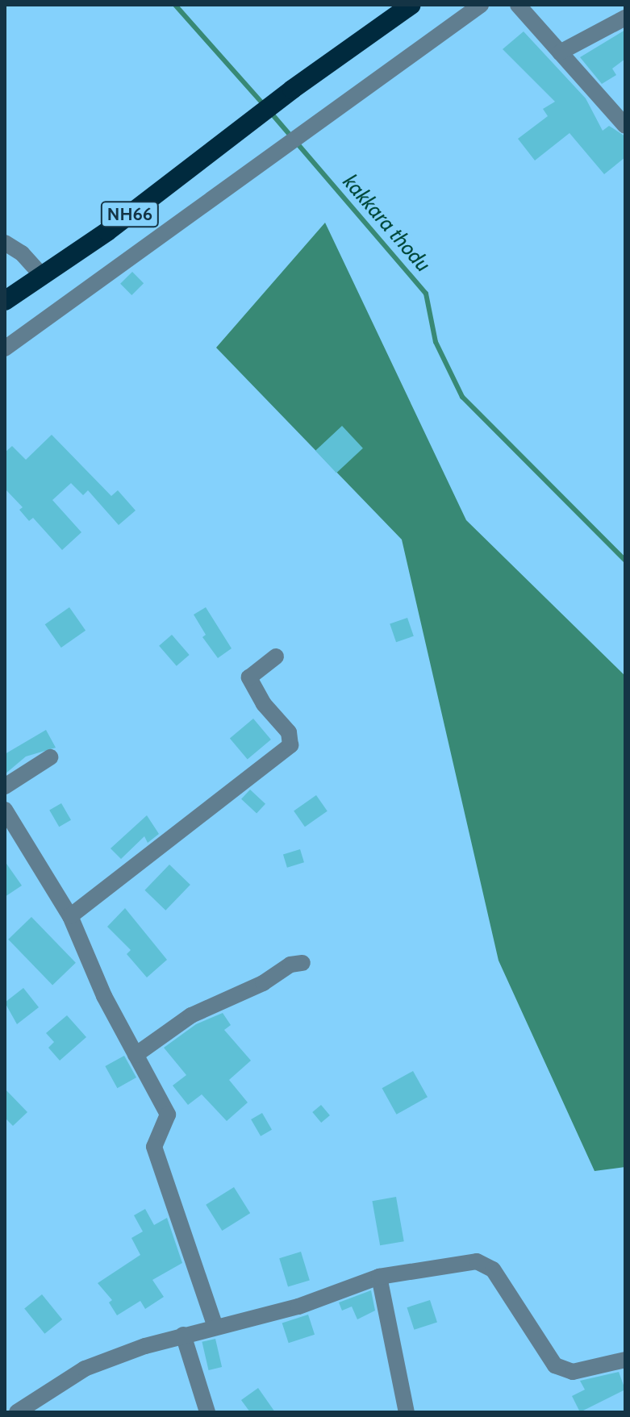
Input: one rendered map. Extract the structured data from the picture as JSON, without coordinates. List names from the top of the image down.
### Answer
{
  "streets": {
    "highway": ["NH66"]
  },
  "water": ["kakkara thodu"]
}
